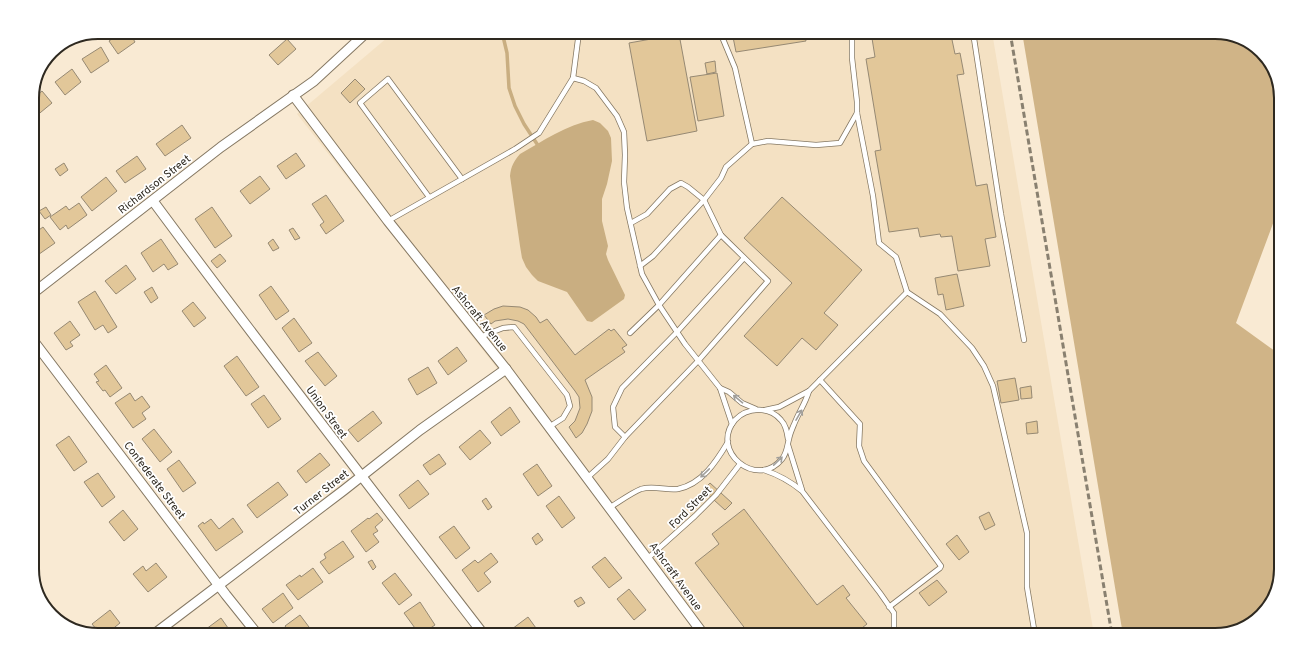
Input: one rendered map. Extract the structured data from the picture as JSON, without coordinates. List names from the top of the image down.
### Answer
{
  "streets": {
    "street": [
      "Richardson Street",
      "Ashcraft Avenue",
      "Union Street",
      "Confederate Street",
      "Turner Street"
    ],
    "lane": ["Ford Street"]
  },
  "crossings": [
    ["Richardson Street", "Ashcraft Avenue"],
    ["Richardson Street", "Union Street"],
    ["Ashcraft Avenue", "Turner Street"],
    ["Ashcraft Avenue", "Ford Street"],
    ["Union Street", "Turner Street"],
    ["Confederate Street", "Turner Street"]
  ]
}
